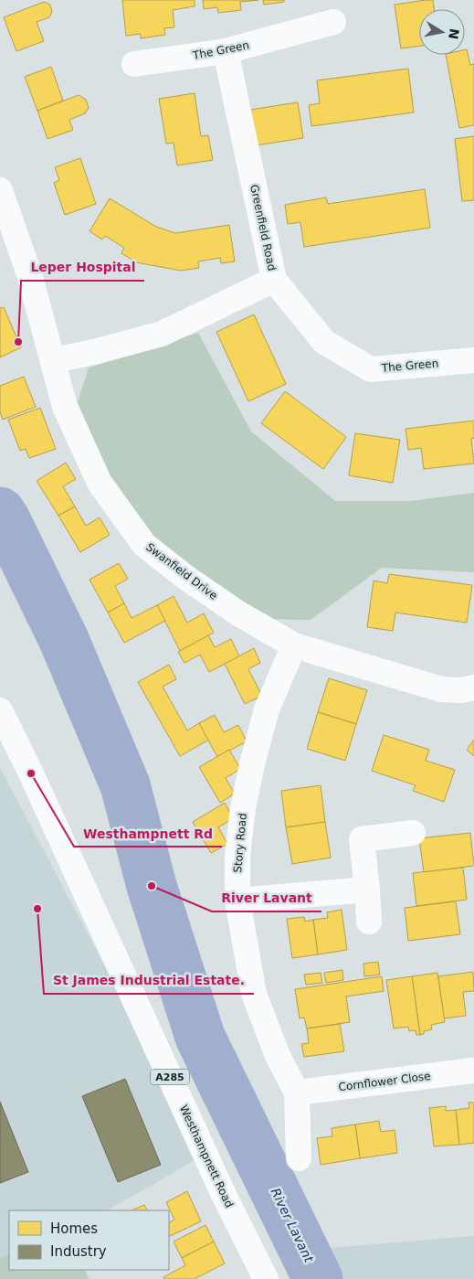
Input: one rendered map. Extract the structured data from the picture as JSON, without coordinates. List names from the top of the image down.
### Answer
{
  "streets": {
    "street": [
      "The Green",
      "Greenfield Road",
      "Swanfield Drive",
      "Story Road",
      "A285",
      "Cornflower Close",
      "Westhampnett Road"
    ]
  },
  "crossings": [
    ["The Green", "Greenfield Road"],
    ["Greenfield Road", "Swanfield Drive"],
    ["Swanfield Drive", "Story Road"],
    ["Story Road", "Cornflower Close"]
  ],
  "water": ["River Lavant"],
  "places": [
    "Leper Hospital",
    "Westhampnett Rd",
    "River Lavant",
    "St James Industrial Estate."
  ],
  "legend": ["Homes", "Industry"],
  "north": "right"
}
